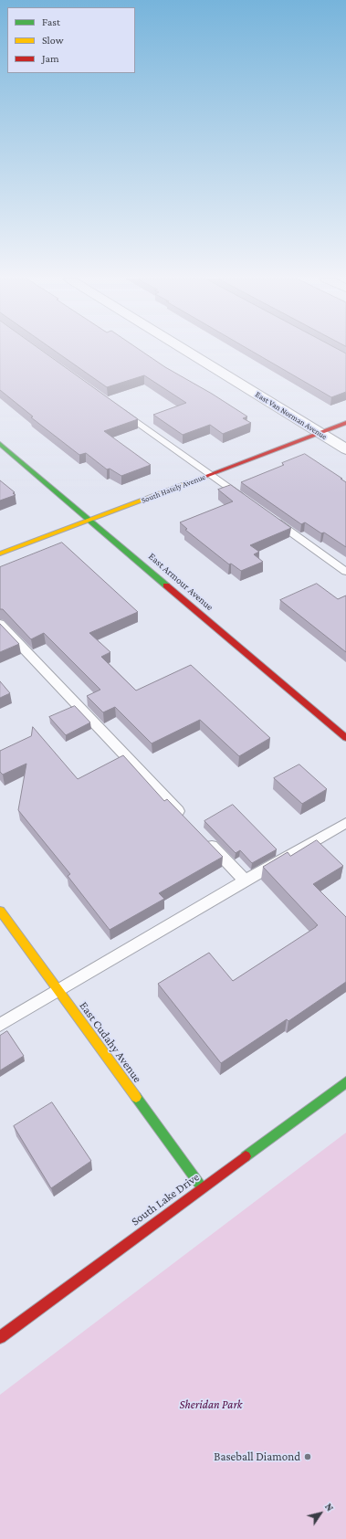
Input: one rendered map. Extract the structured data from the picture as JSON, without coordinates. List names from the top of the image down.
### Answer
{
  "streets": {
    "street": [
      "East Van Norman Avenue",
      "South Hately Avenue",
      "East Armour Avenue",
      "East Cudahy Avenue",
      "South Lake Drive"
    ]
  },
  "crossings": [
    ["East Van Norman Avenue", "South Hately Avenue"],
    ["South Hately Avenue", "East Armour Avenue"],
    ["East Cudahy Avenue", "South Lake Drive"]
  ],
  "parks": ["Sheridan Park"],
  "places": ["Baseball Diamond"],
  "legend": ["Fast", "Slow", "Jam"],
  "north": "top right"
}
